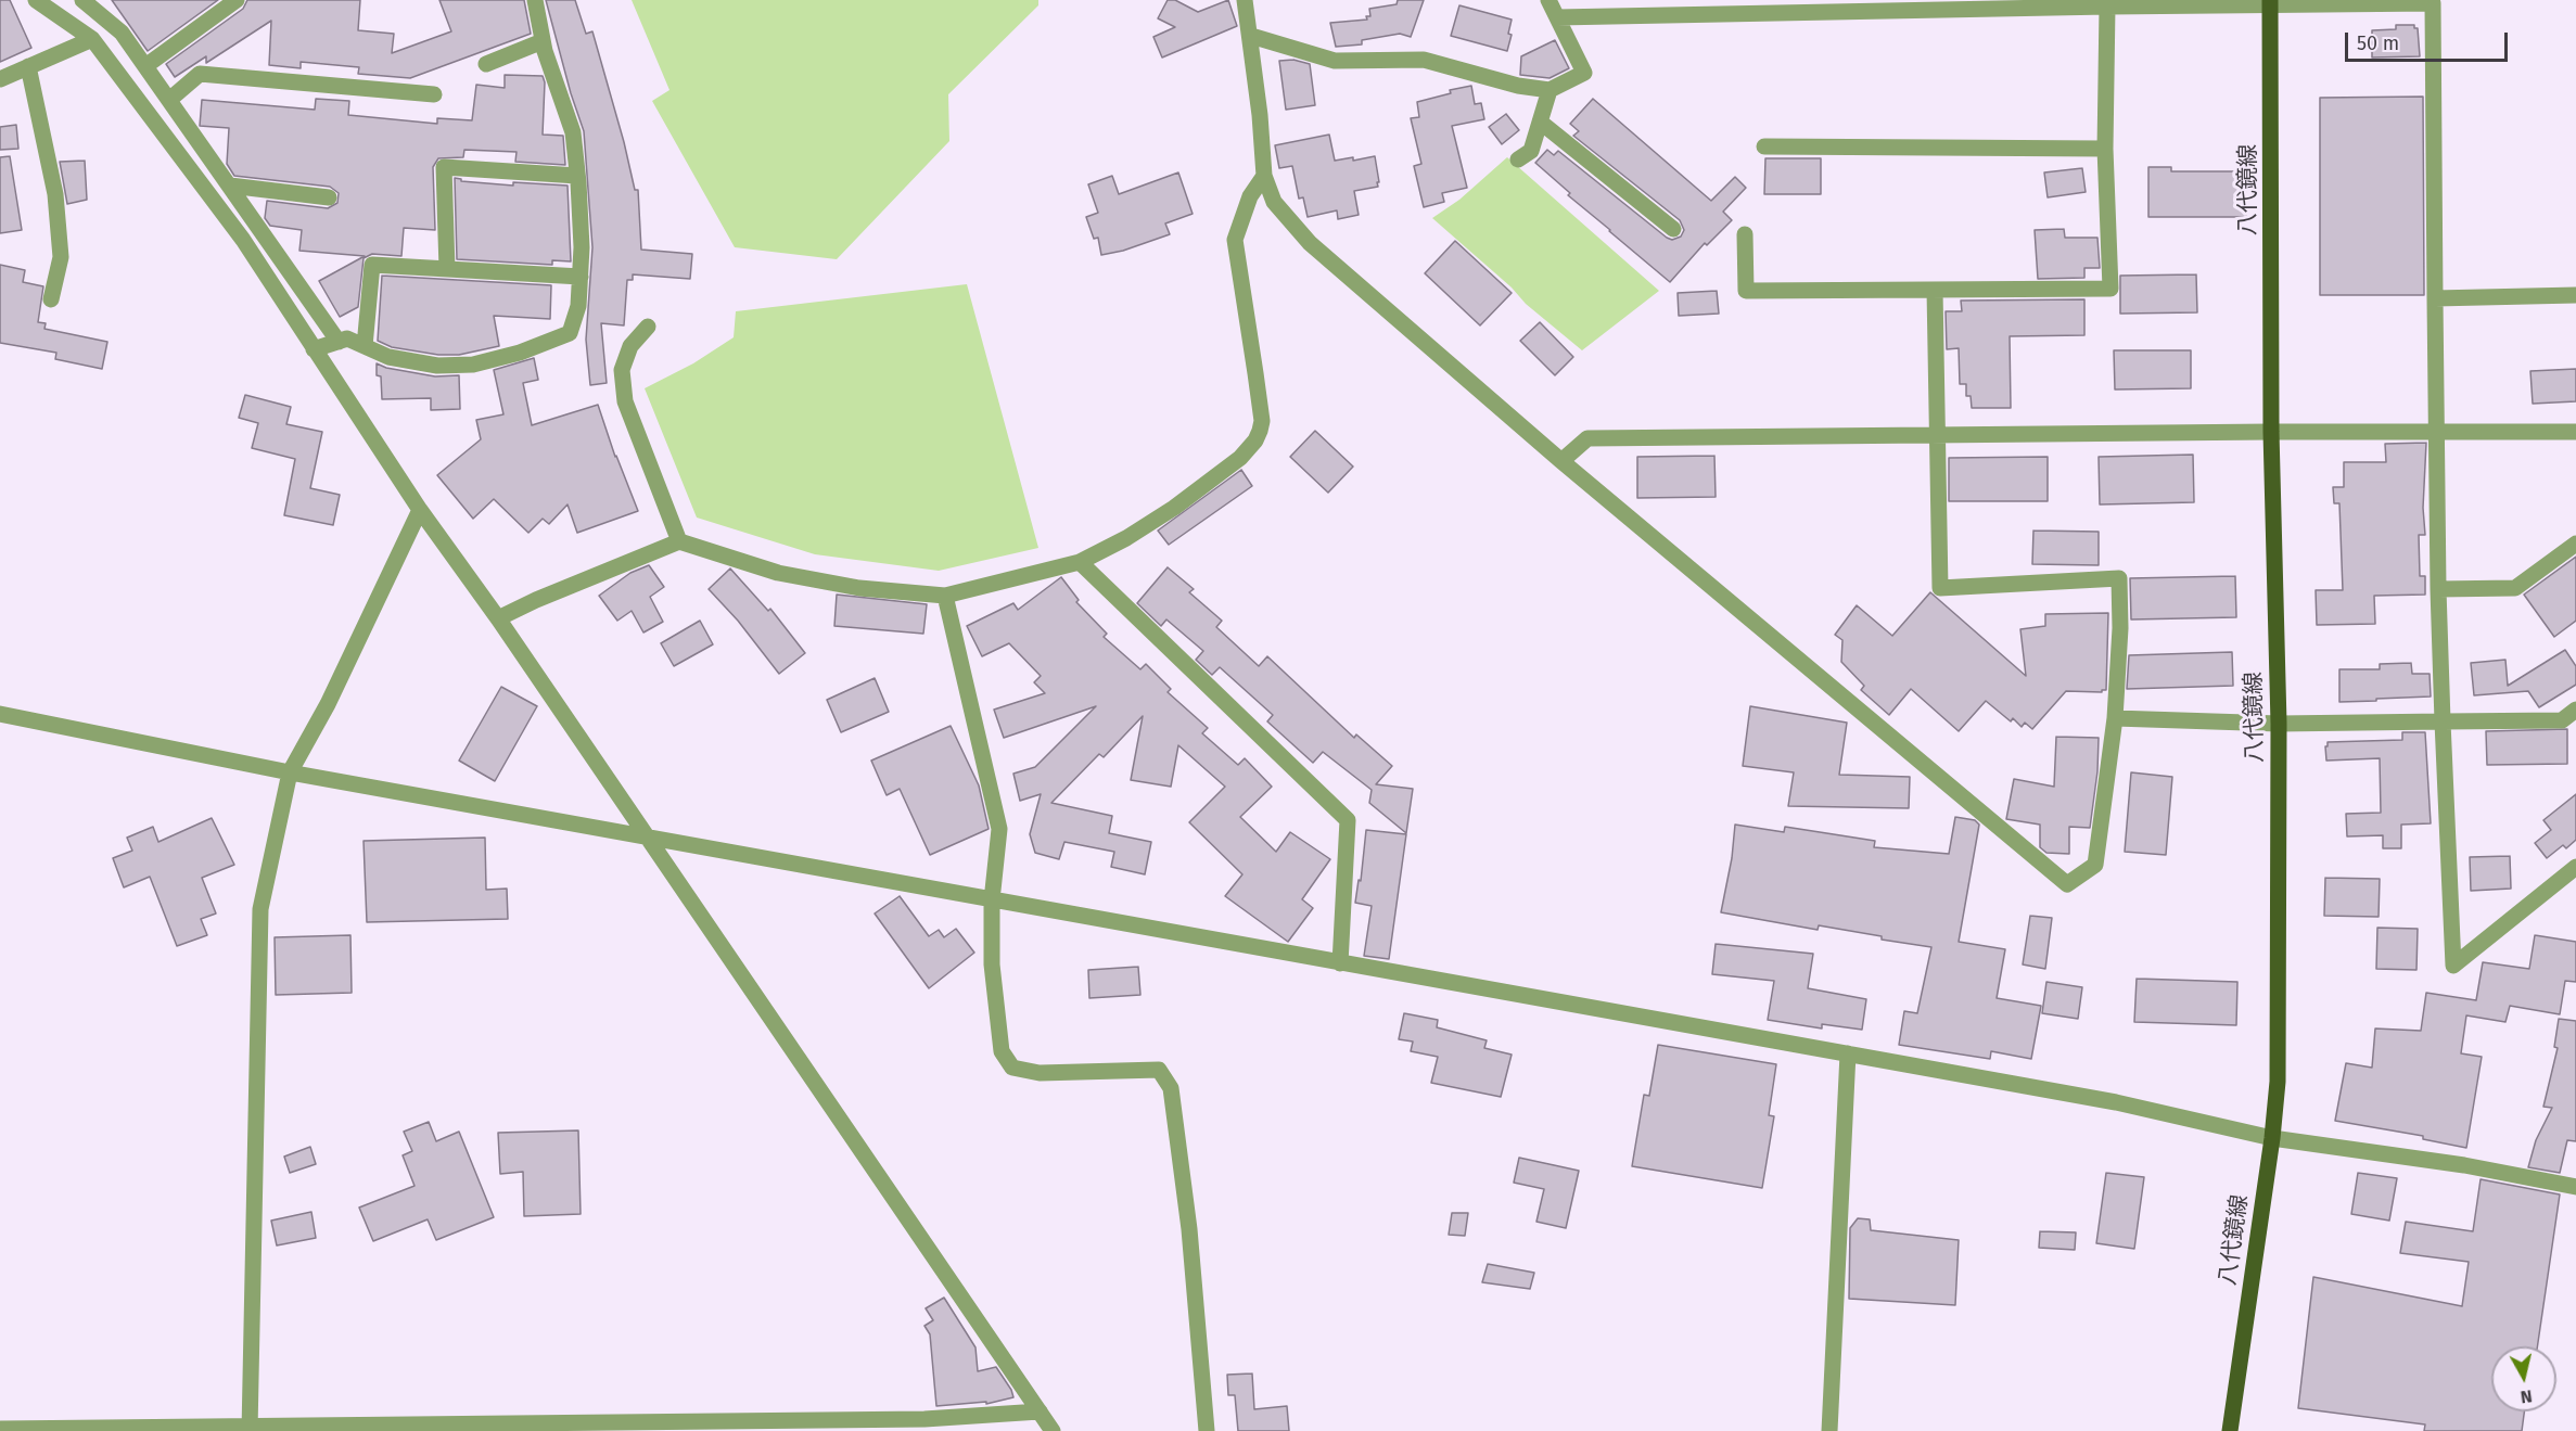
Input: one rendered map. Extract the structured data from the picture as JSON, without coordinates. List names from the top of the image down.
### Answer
{
  "streets": {
    "main road": ["八代鏡線"]
  },
  "scale_bar": "50 m",
  "north": "bottom"
}
